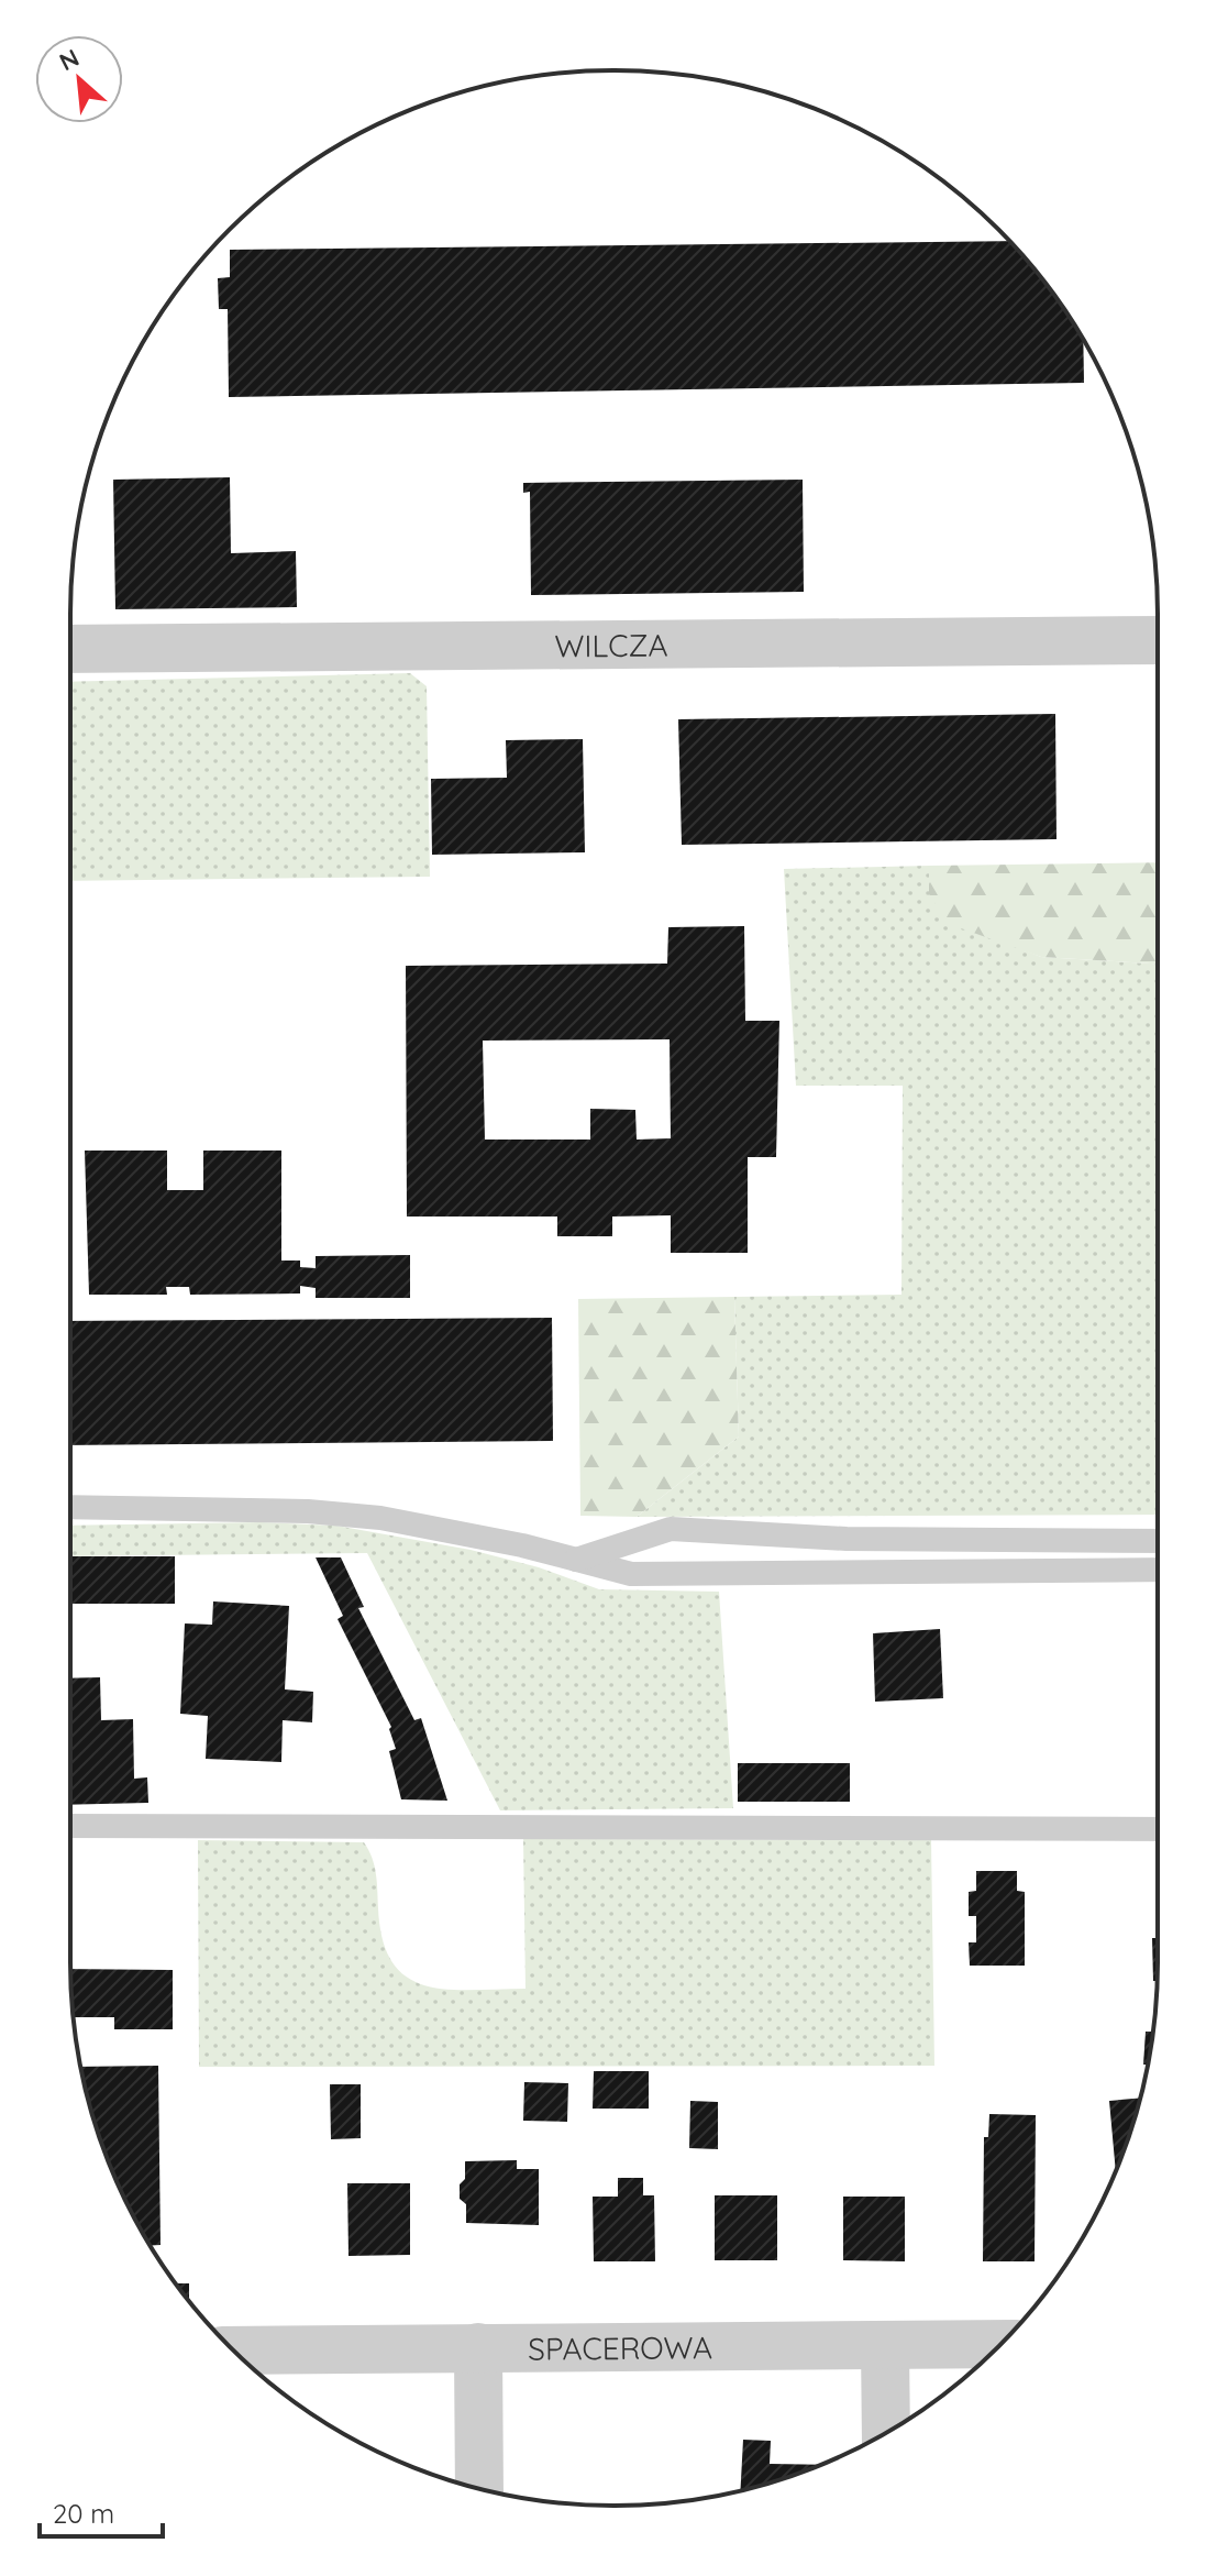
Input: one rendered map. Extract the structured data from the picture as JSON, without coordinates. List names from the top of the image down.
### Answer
{
  "streets": {
    "street": ["WILCZA", "SPACEROWA"]
  },
  "scale_bar": "20 m",
  "north": "top left"
}
